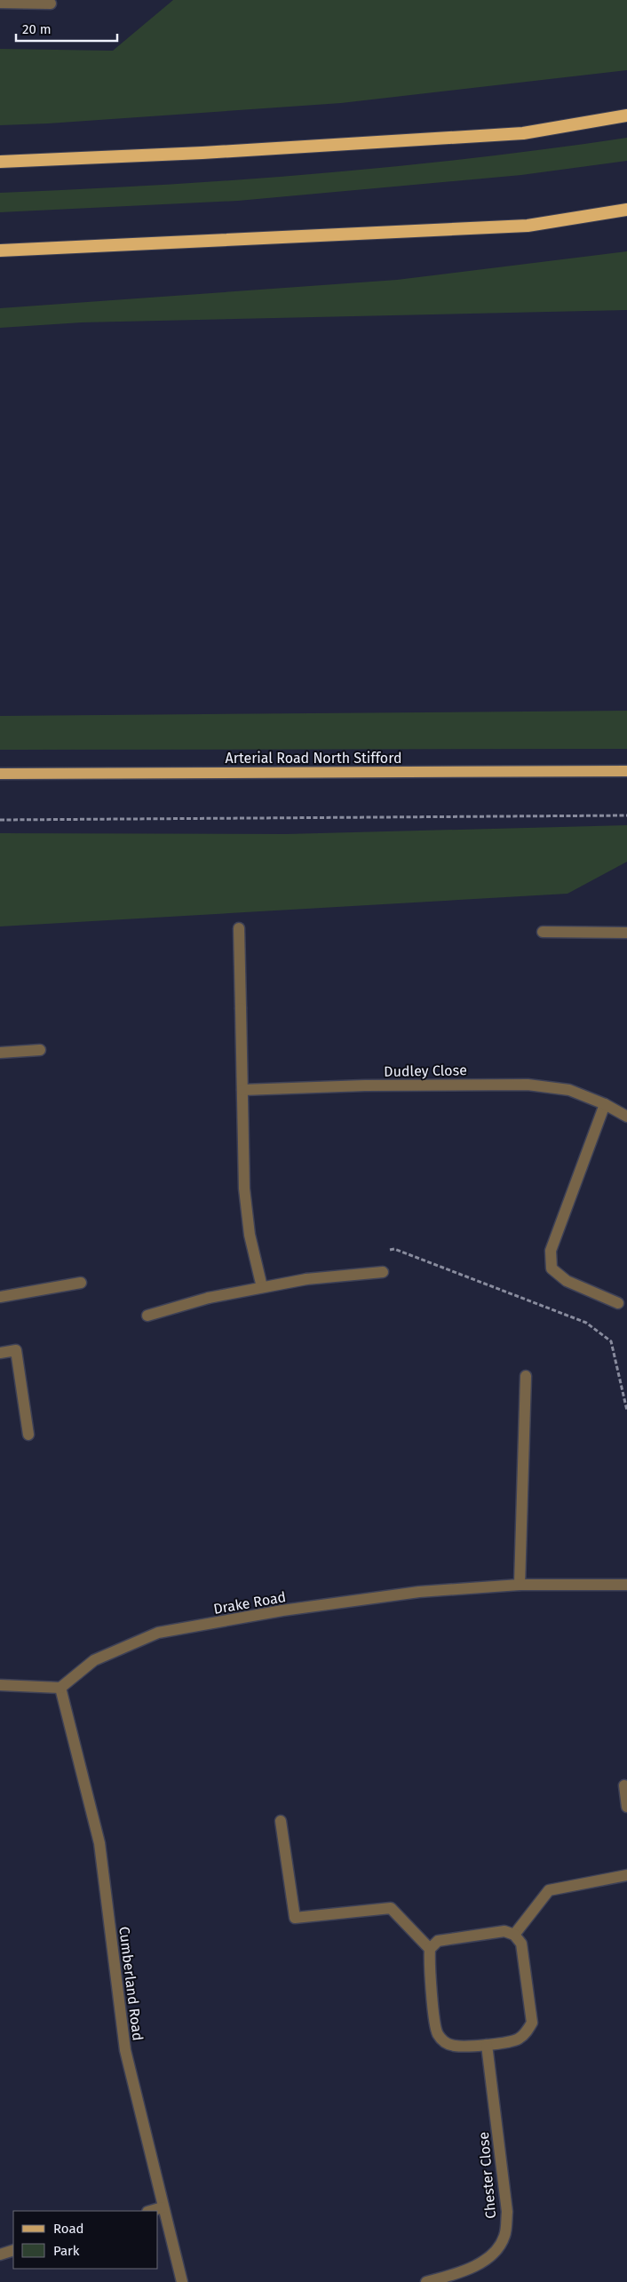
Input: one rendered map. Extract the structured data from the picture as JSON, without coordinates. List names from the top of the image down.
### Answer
{
  "streets": {
    "main road": ["Arterial Road North Stifford"],
    "street": [
      "Dudley Close",
      "Drake Road",
      "Cumberland Road",
      "Chester Close"
    ]
  },
  "crossings": [
    ["Drake Road", "Cumberland Road"]
  ],
  "legend": ["Road", "Park"],
  "scale_bar": "20 m"
}
